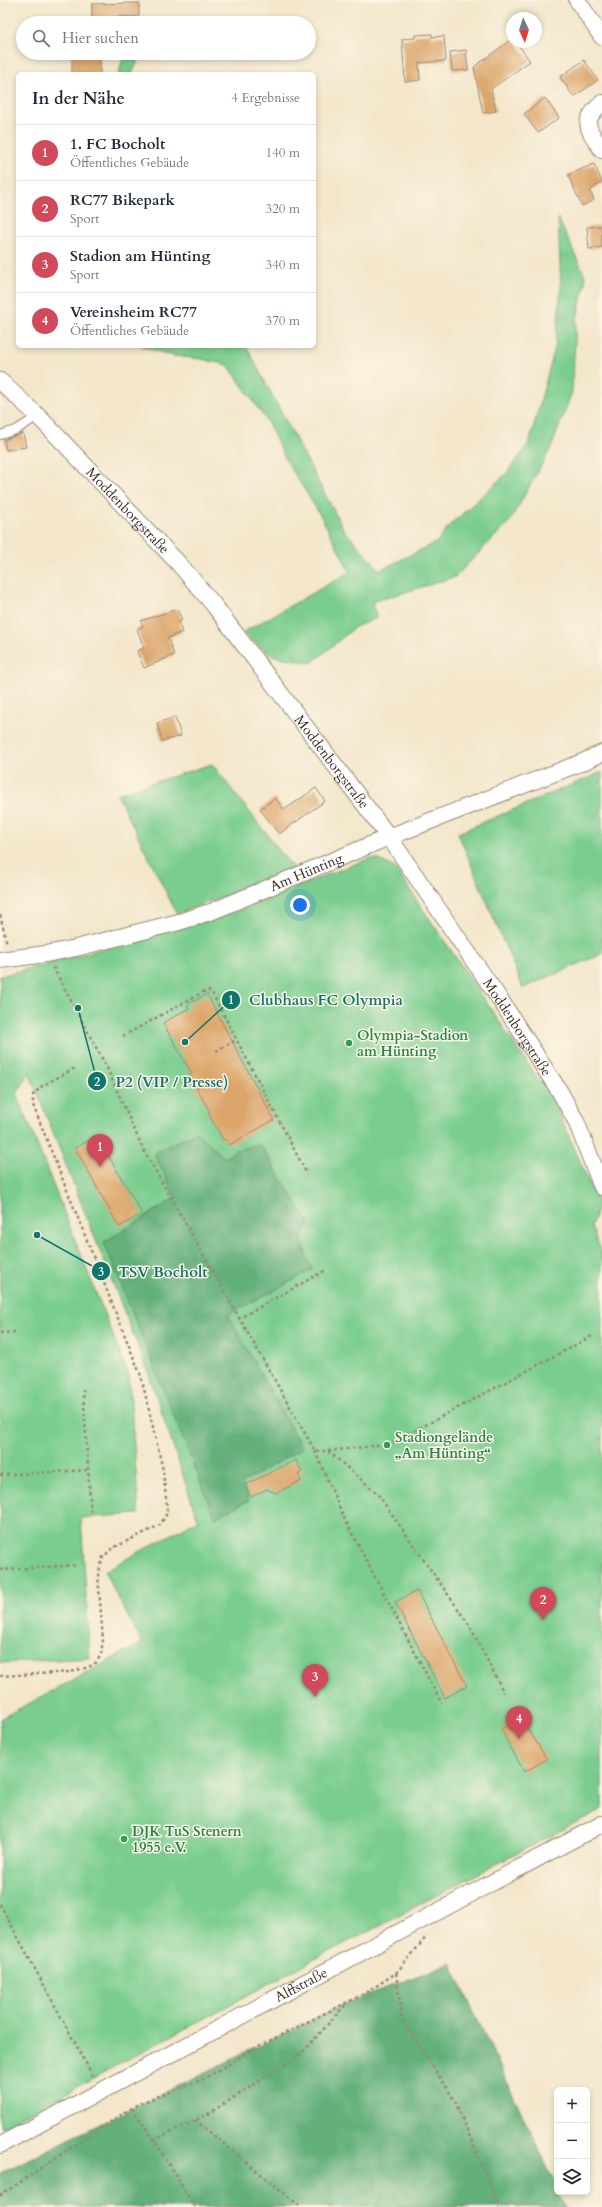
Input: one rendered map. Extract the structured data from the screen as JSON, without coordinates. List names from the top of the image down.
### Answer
{
  "streets": {
    "street": ["Moddenborgstraße", "Am Hünting", "Alffstraße"]
  },
  "crossings": [
    ["Moddenborgstraße", "Am Hünting"]
  ],
  "places": [
    "P2 (VIP / Presse)",
    "Clubhaus FC Olympia",
    "Olympia-Stadion am Hünting",
    "TSV Bocholt",
    "Stadiongelände „Am Hünting“",
    "DJK TuS Stenern 1955 e.V."
  ],
  "north": "bottom",
  "page": {
    "search": "Hier suchen",
    "heading": ["In der Nähe", "4 Ergebnisse"],
    "list": [
      {
        "mark": "1",
        "name": "1. FC Bocholt",
        "note": "Öffentliches Gebäude",
        "value": "140 m"
      },
      {
        "mark": "2",
        "name": "RC77 Bikepark",
        "note": "Sport",
        "value": "320 m"
      },
      {
        "mark": "3",
        "name": "Stadion am Hünting",
        "note": "Sport",
        "value": "340 m"
      },
      {
        "mark": "4",
        "name": "Vereinsheim RC77",
        "note": "Öffentliches Gebäude",
        "value": "370 m"
      }
    ],
    "pins": [
      "1",
      "2",
      "3",
      "4"
    ],
    "map_buttons": ["+", "−"]
  }
}
